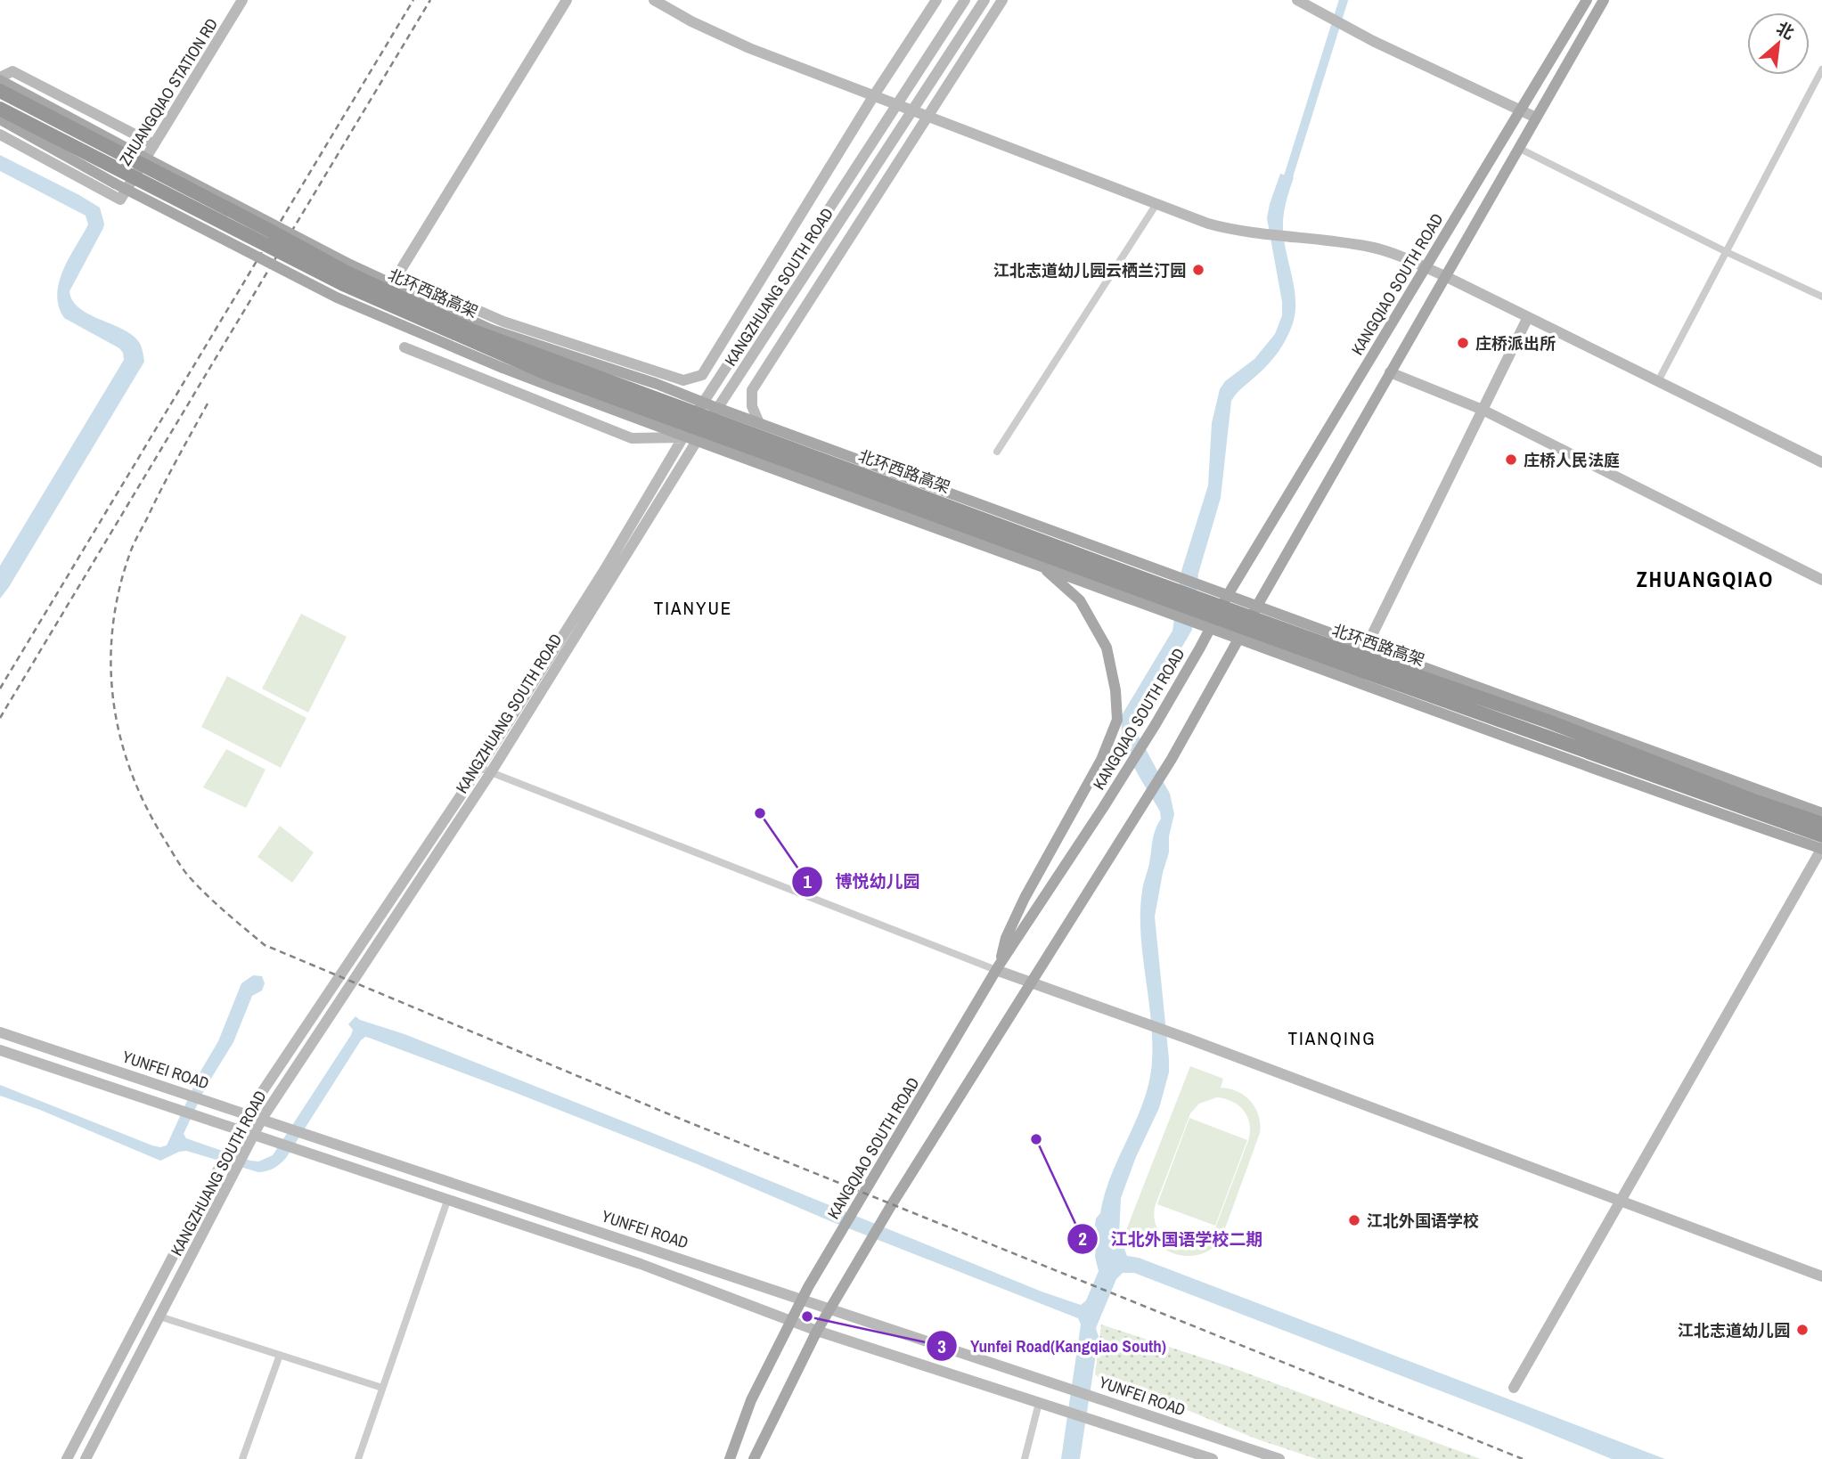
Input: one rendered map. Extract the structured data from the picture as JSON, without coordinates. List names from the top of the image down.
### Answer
{
  "streets": {
    "highway": ["北环西路高架"],
    "main road": ["KANGQIAO SOUTH ROAD"],
    "street": ["ZHUANGQIAO STATION RD", "KANGZHUANG SOUTH ROAD", "YUNFEI ROAD"]
  },
  "crossings": [
    ["KANGQIAO SOUTH ROAD", "YUNFEI ROAD"],
    ["KANGZHUANG SOUTH ROAD", "YUNFEI ROAD"]
  ],
  "districts": ["ZHUANGQIAO", "TIANYUE", "TIANQING"],
  "places": [
    "江北志道幼儿园云栖兰汀园",
    "庄桥派出所",
    "庄桥人民法庭",
    "博悦幼儿园",
    "江北外国语学校二期",
    "江北外国语学校",
    "Yunfei Road(Kangqiao South)",
    "江北志道幼儿园"
  ],
  "north": "top right"
}
